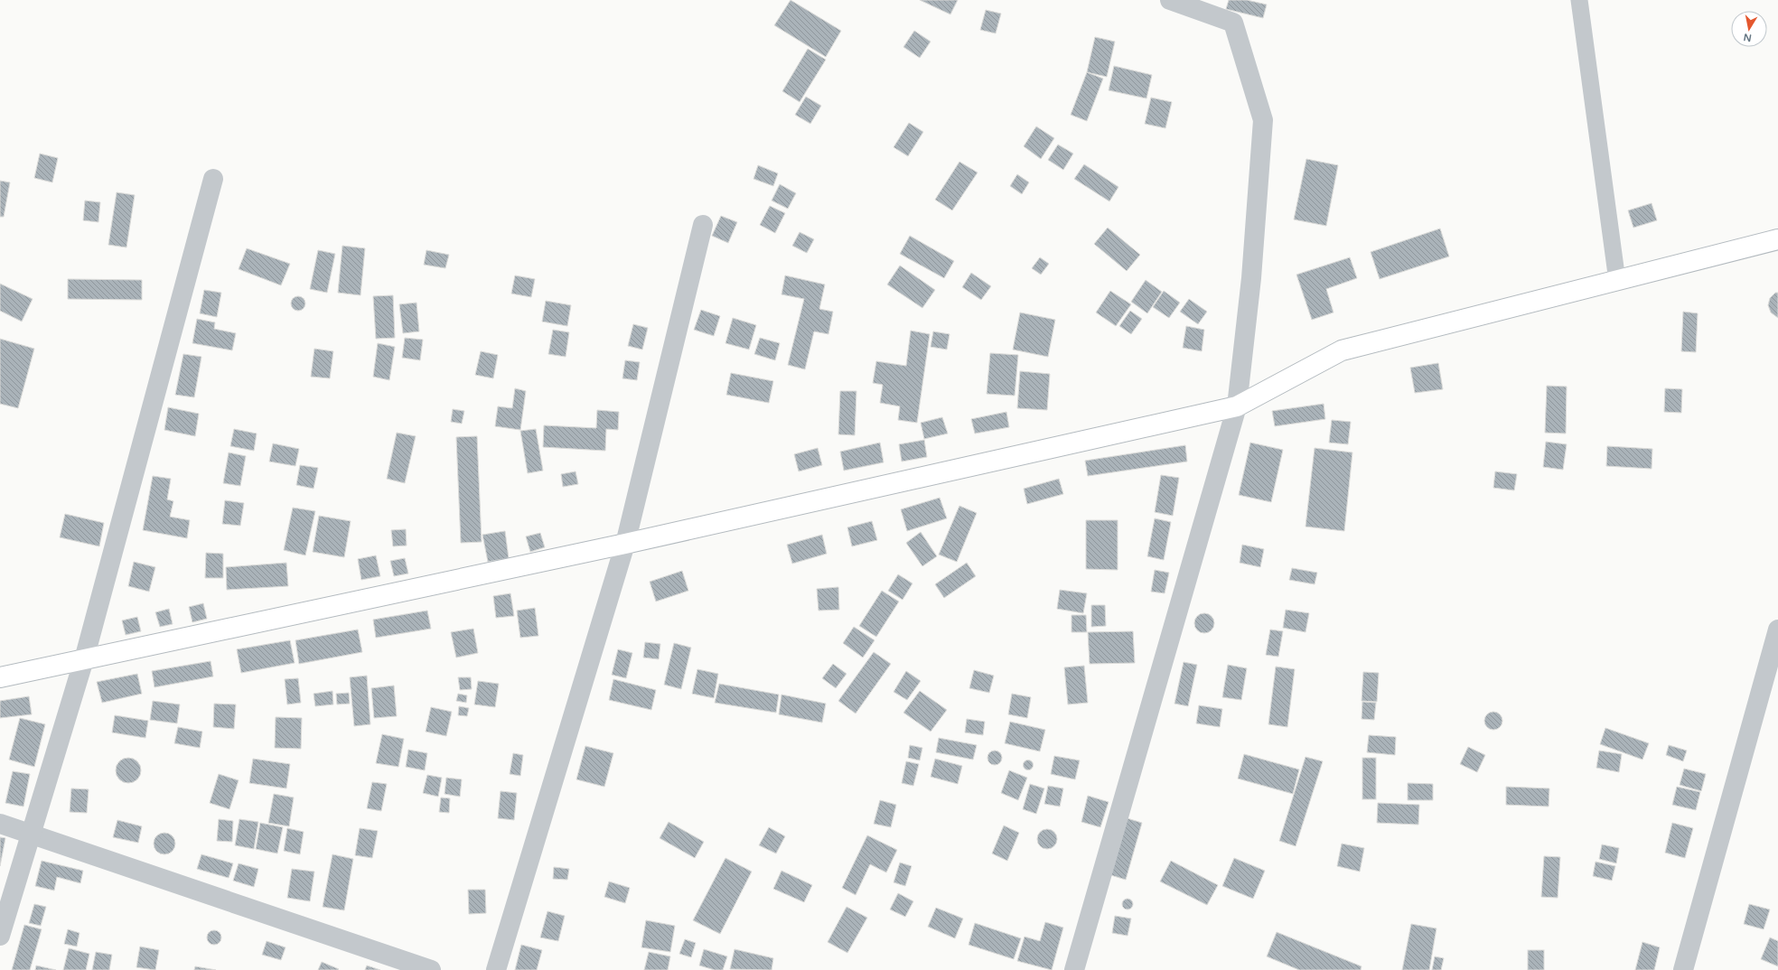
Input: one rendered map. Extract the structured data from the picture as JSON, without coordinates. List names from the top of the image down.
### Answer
{
  "north": "bottom"
}
